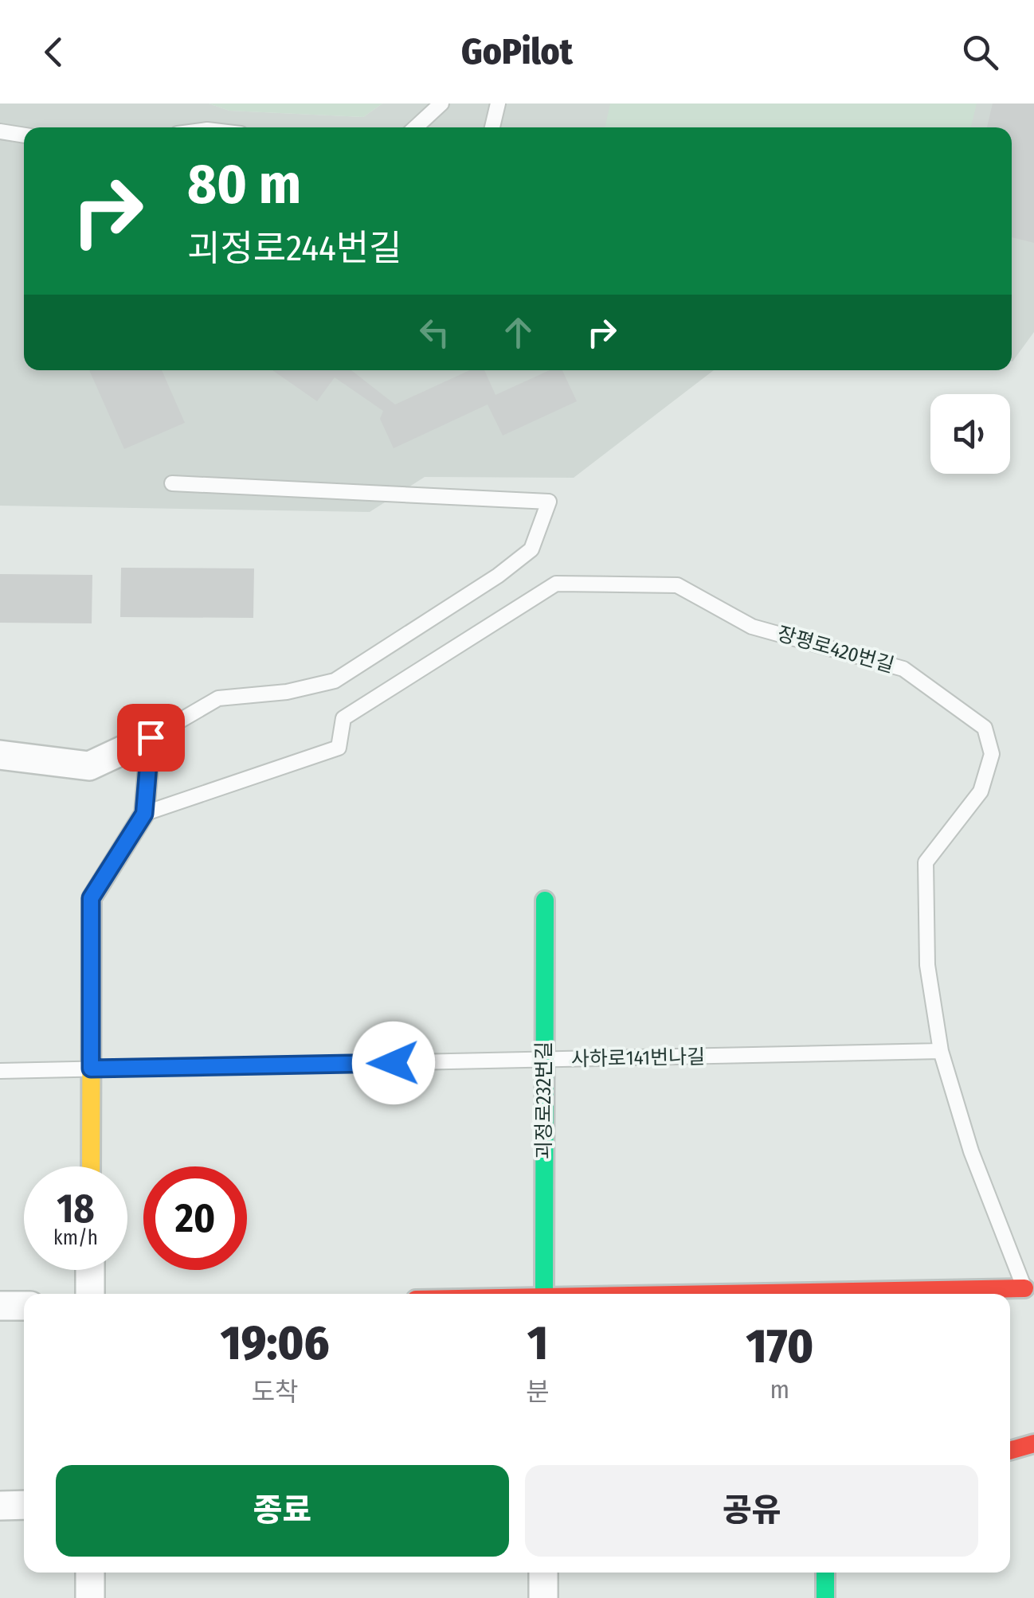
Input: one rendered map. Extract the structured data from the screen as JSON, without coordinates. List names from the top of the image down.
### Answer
{
  "streets": {
    "street": ["괴정로232번길"],
    "lane": ["장평로420번길", "사하로141번나길"]
  },
  "crossings": [
    ["장평로420번길", "사하로141번나길"],
    ["사하로141번나길", "괴정로232번길"]
  ],
  "page": {
    "header": "GoPilot",
    "turn": ["80 m", "괴정로244번길"],
    "speed": "18 km/h",
    "limit": "20",
    "eta": [
      "19:06",
      "도착",
      "1",
      "분",
      "170",
      "m"
    ],
    "buttons": ["종료", "공유"]
  }
}
